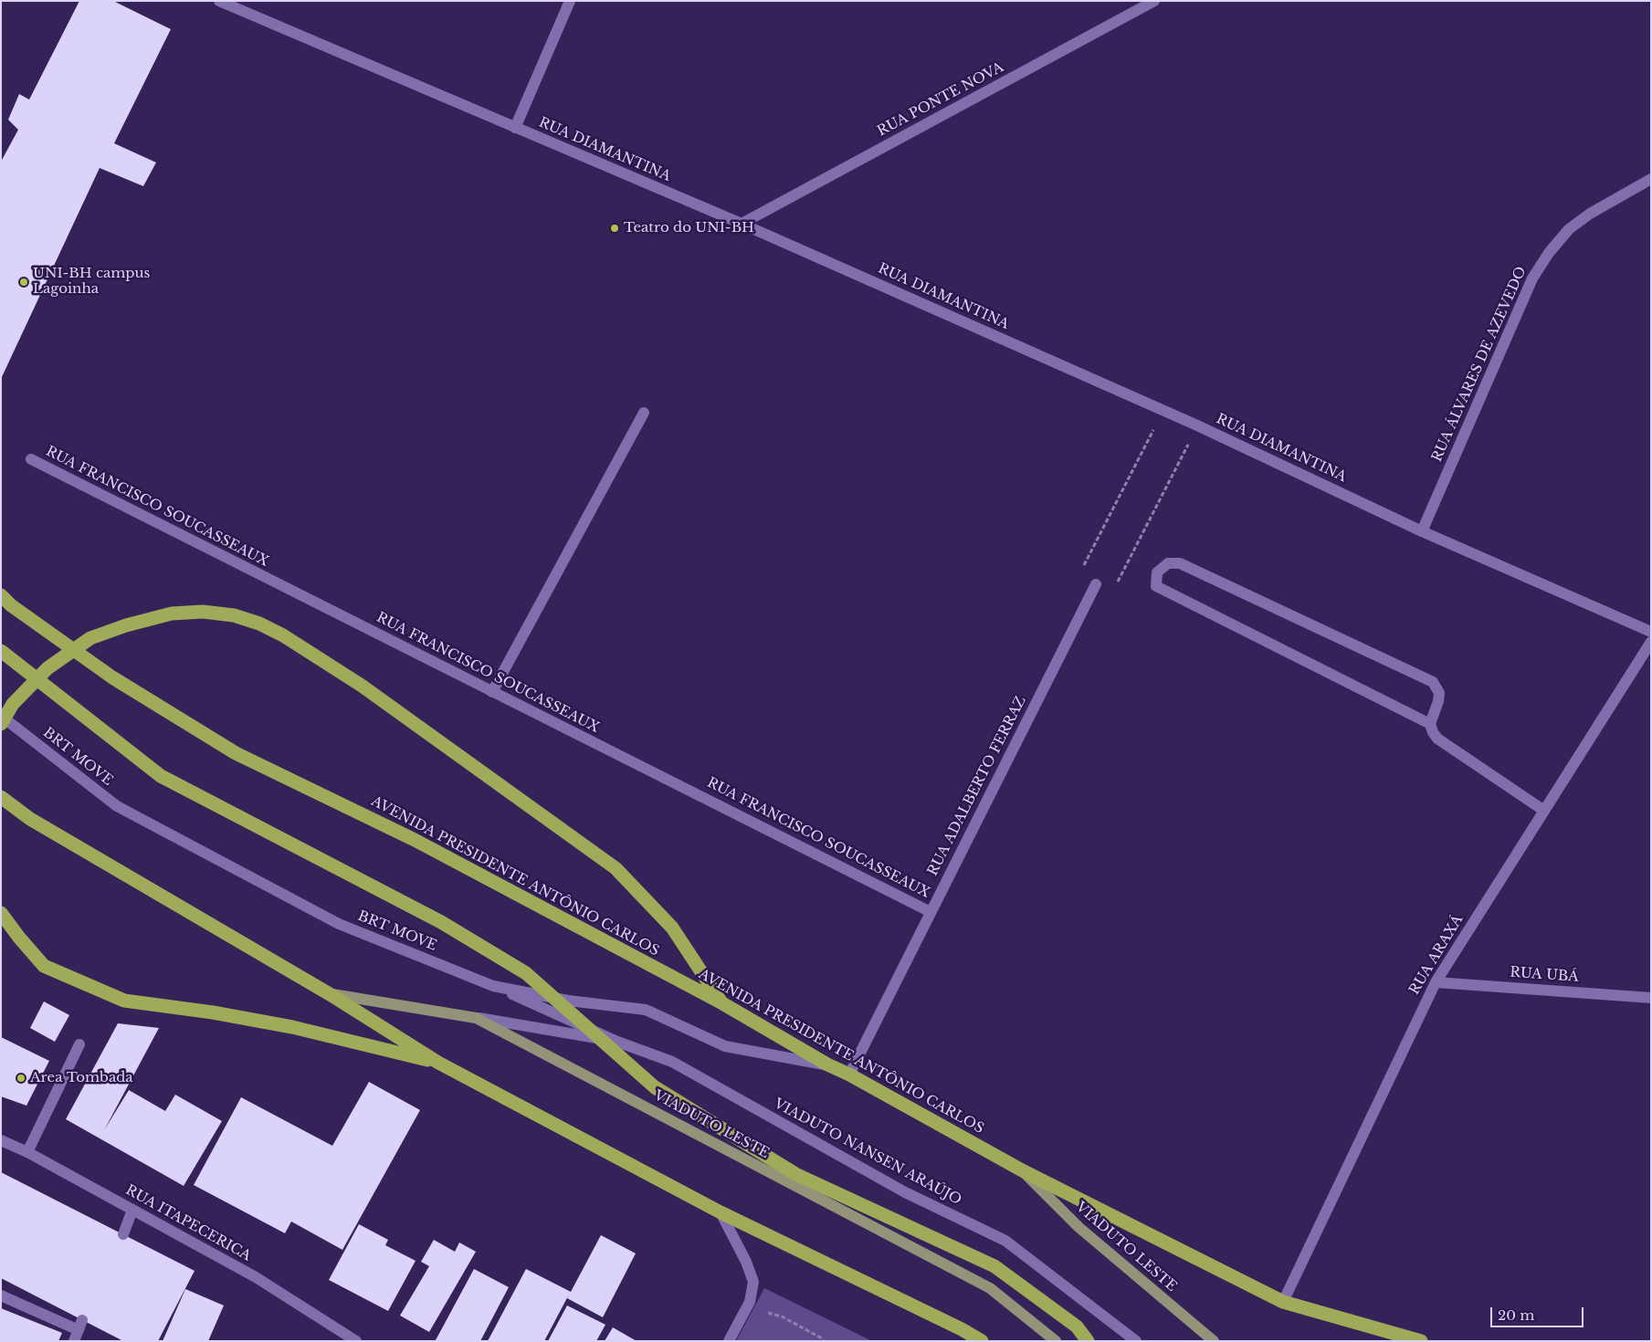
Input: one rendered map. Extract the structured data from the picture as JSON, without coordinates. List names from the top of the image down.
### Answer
{
  "streets": {
    "highway": ["AVENIDA PRESIDENTE ANTÔNIO CARLOS"],
    "main road": ["VIADUTO LESTE"],
    "street": [
      "RUA PONTE NOVA",
      "RUA DIAMANTINA",
      "RUA ÁLVARES DE AZEVEDO",
      "RUA FRANCISCO SOUCASSEAUX",
      "BRT MOVE",
      "RUA ADALBERTO FERRAZ",
      "RUA ARAXÁ",
      "RUA UBÁ",
      "VIADUTO NANSEN ARAÚJO",
      "RUA ITAPECERICA"
    ]
  },
  "crossings": [
    ["RUA PONTE NOVA", "RUA DIAMANTINA"],
    ["RUA DIAMANTINA", "RUA ÁLVARES DE AZEVEDO"],
    ["RUA FRANCISCO SOUCASSEAUX", "RUA ADALBERTO FERRAZ"],
    ["BRT MOVE", "AVENIDA PRESIDENTE ANTÔNIO CARLOS"],
    ["BRT MOVE", "VIADUTO NANSEN ARAÚJO"],
    ["RUA ADALBERTO FERRAZ", "AVENIDA PRESIDENTE ANTÔNIO CARLOS"],
    ["AVENIDA PRESIDENTE ANTÔNIO CARLOS", "RUA ARAXÁ"],
    ["AVENIDA PRESIDENTE ANTÔNIO CARLOS", "VIADUTO LESTE"],
    ["RUA ARAXÁ", "RUA UBÁ"],
    ["VIADUTO LESTE", "VIADUTO NANSEN ARAÚJO"]
  ],
  "places": ["Teatro do UNI-BH", "UNI-BH campus Lagoinha", "Area Tombada"],
  "scale_bar": "20 m"
}
